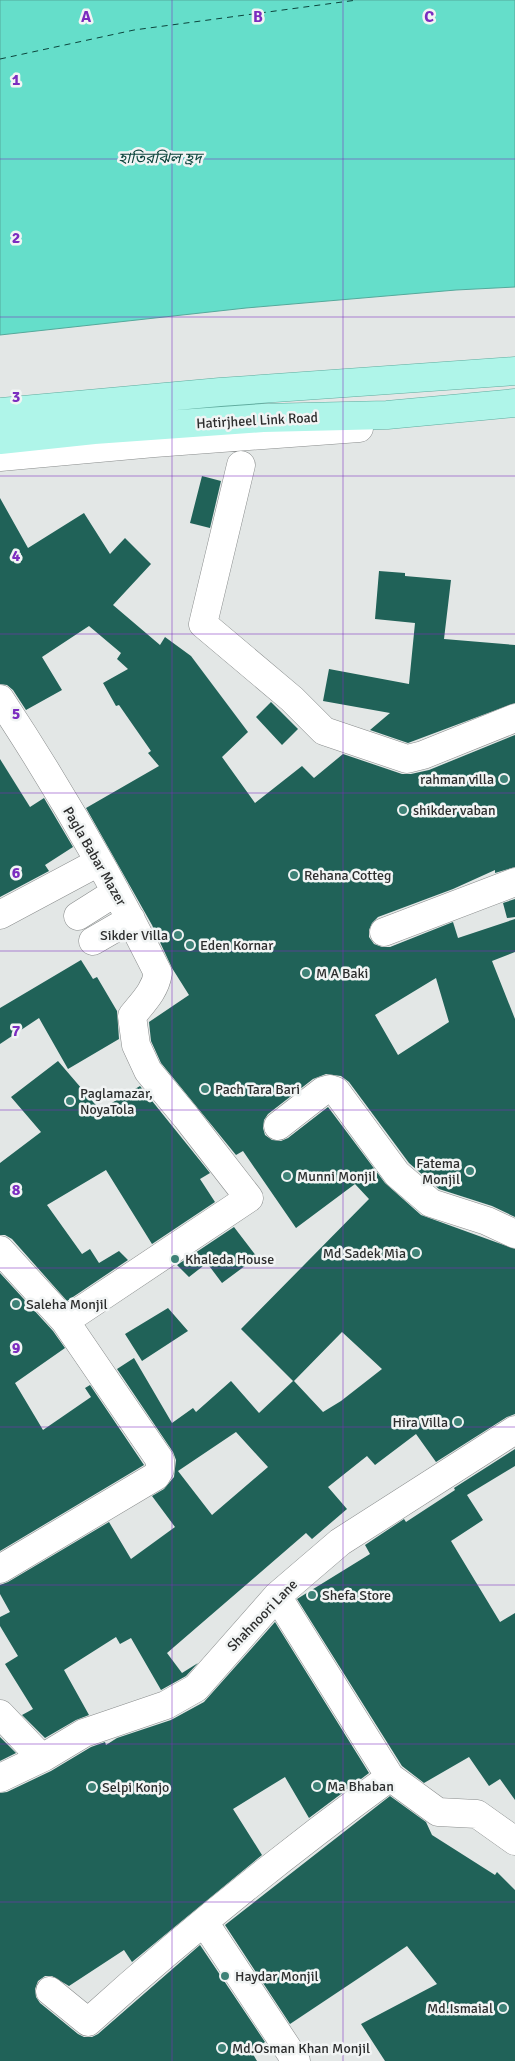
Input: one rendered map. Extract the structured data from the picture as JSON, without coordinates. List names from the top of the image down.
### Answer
{
  "streets": {
    "main road": ["Hatirjheel Link Road"],
    "street": ["Pagla Babar Mazer", "Shahnoori Lane"]
  },
  "water": ["হাতিরঝিল হ্রদ"],
  "places": [
    "rahman villa",
    "shikder vaban",
    "Rehana Cotteg",
    "Sikder Villa",
    "Eden Kornar",
    "M A Baki",
    "Pach Tara Bari",
    "Paglamazar, NoyaTola",
    "Fatema Monjil",
    "Munni Monjil",
    "Md Sadek Mia",
    "Khaleda House",
    "Saleha Monjil",
    "Hira Villa",
    "Shefa Store",
    "Ma Bhaban",
    "Selpi Konjo",
    "Haydar Monjil",
    "Md.Ismaial",
    "Md.Osman Khan Monjil"
  ],
  "grid": {
    "columns": ["A", "B", "C"],
    "rows": [
      "1",
      "2",
      "3",
      "4",
      "5",
      "6",
      "7",
      "8",
      "9"
    ]
  }
}
